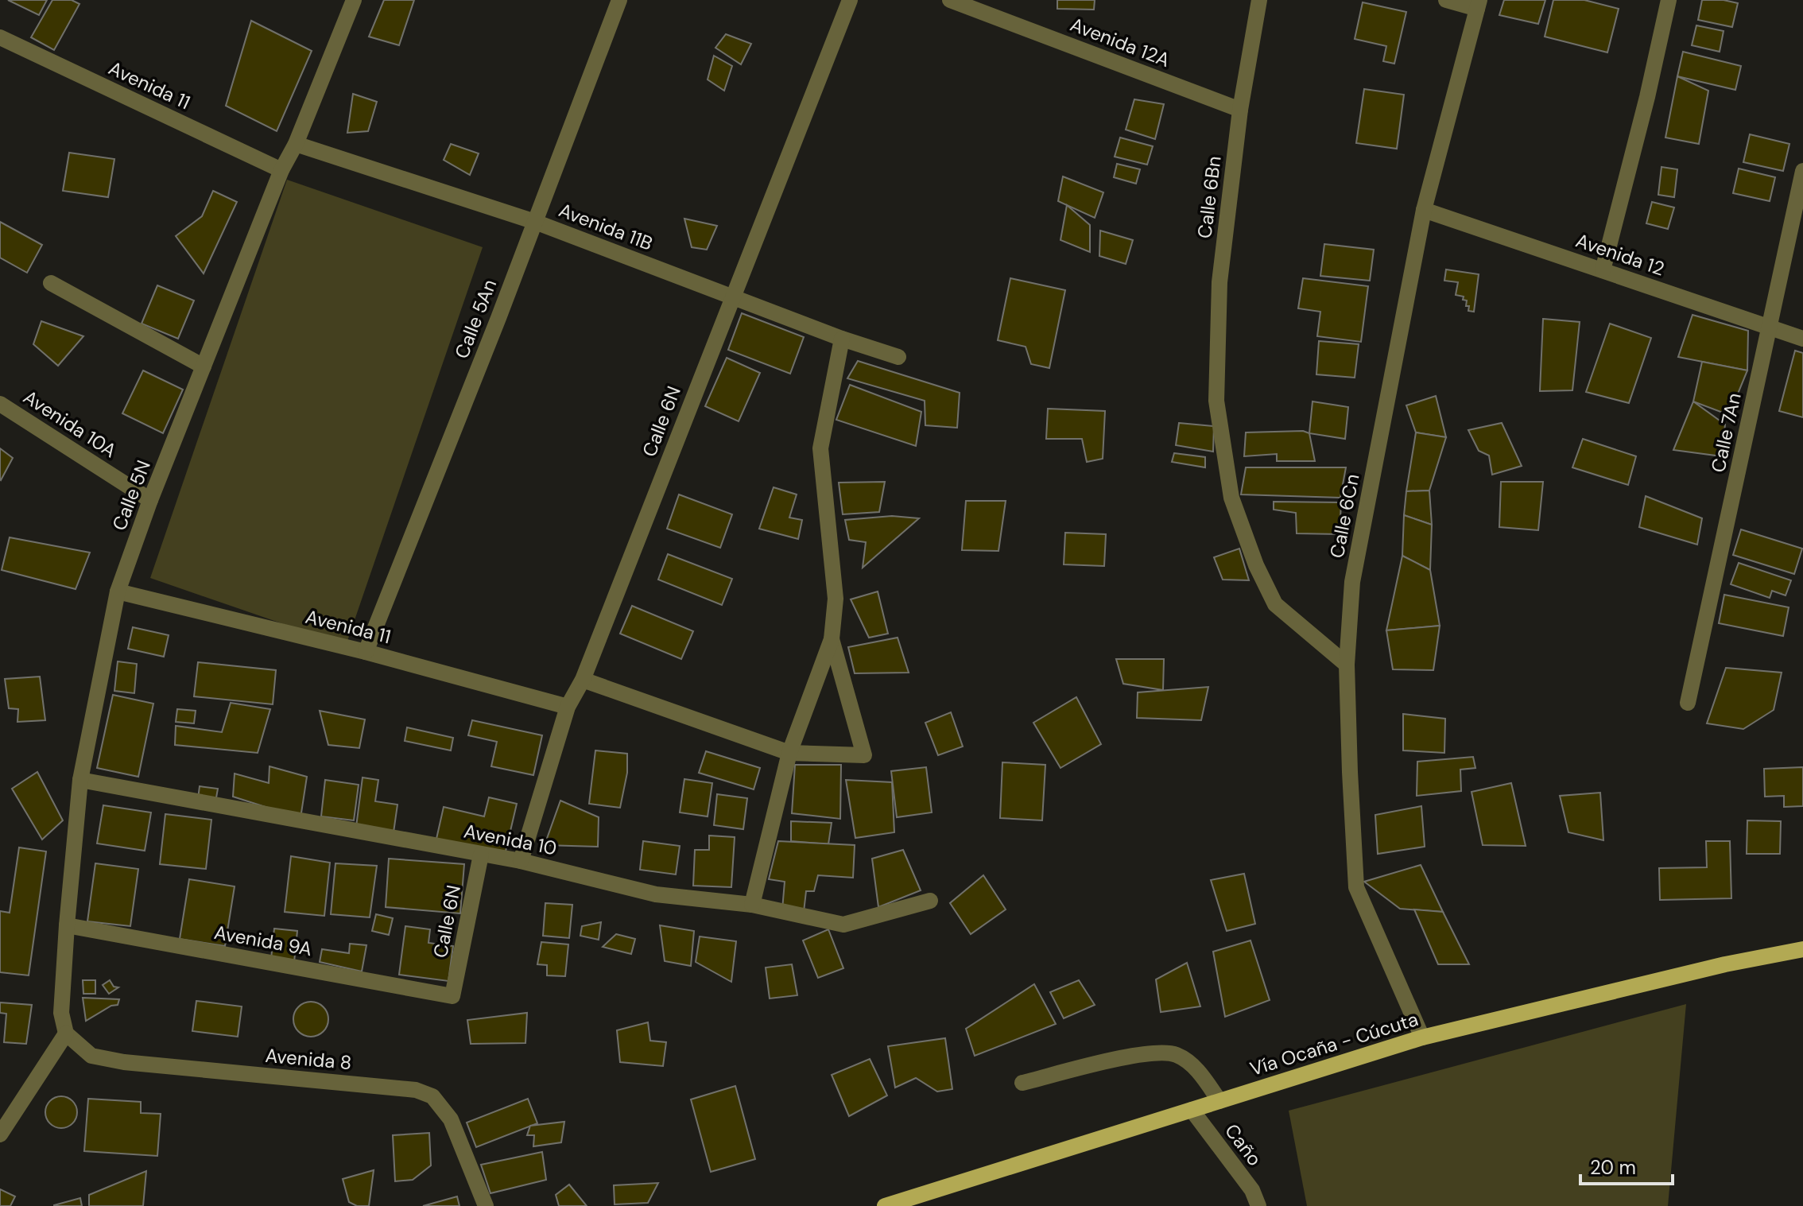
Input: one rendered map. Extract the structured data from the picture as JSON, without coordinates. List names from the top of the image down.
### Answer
{
  "streets": {
    "main road": ["Vía Ocaña - Cúcuta"],
    "street": [
      "Avenida 12A",
      "Avenida 11",
      "Calle 6Bn",
      "Avenida 11B",
      "Avenida 12",
      "Calle 5An",
      "Calle 6N",
      "Avenida 10A",
      "Calle 7An",
      "Calle 5N",
      "Calle 6Cn",
      "Avenida 10",
      "Avenida 9A",
      "Avenida 8",
      "Caño"
    ]
  },
  "crossings": [
    ["Avenida 12A", "Calle 6Bn"],
    ["Avenida 11", "Calle 5An"],
    ["Avenida 11", "Calle 6N"],
    ["Avenida 11", "Calle 5N"],
    ["Calle 6Bn", "Calle 6Cn"],
    ["Avenida 11B", "Calle 5An"],
    ["Avenida 11B", "Calle 6N"],
    ["Avenida 11B", "Calle 5N"],
    ["Avenida 12", "Calle 7An"],
    ["Avenida 12", "Calle 6Cn"],
    ["Calle 6N", "Avenida 10"],
    ["Calle 6N", "Avenida 9A"],
    ["Avenida 10A", "Calle 5N"],
    ["Calle 5N", "Avenida 10"],
    ["Calle 5N", "Avenida 9A"],
    ["Calle 5N", "Avenida 8"],
    ["Calle 6Cn", "Vía Ocaña - Cúcuta"],
    ["Vía Ocaña - Cúcuta", "Caño"]
  ],
  "scale_bar": "20 m"
}
